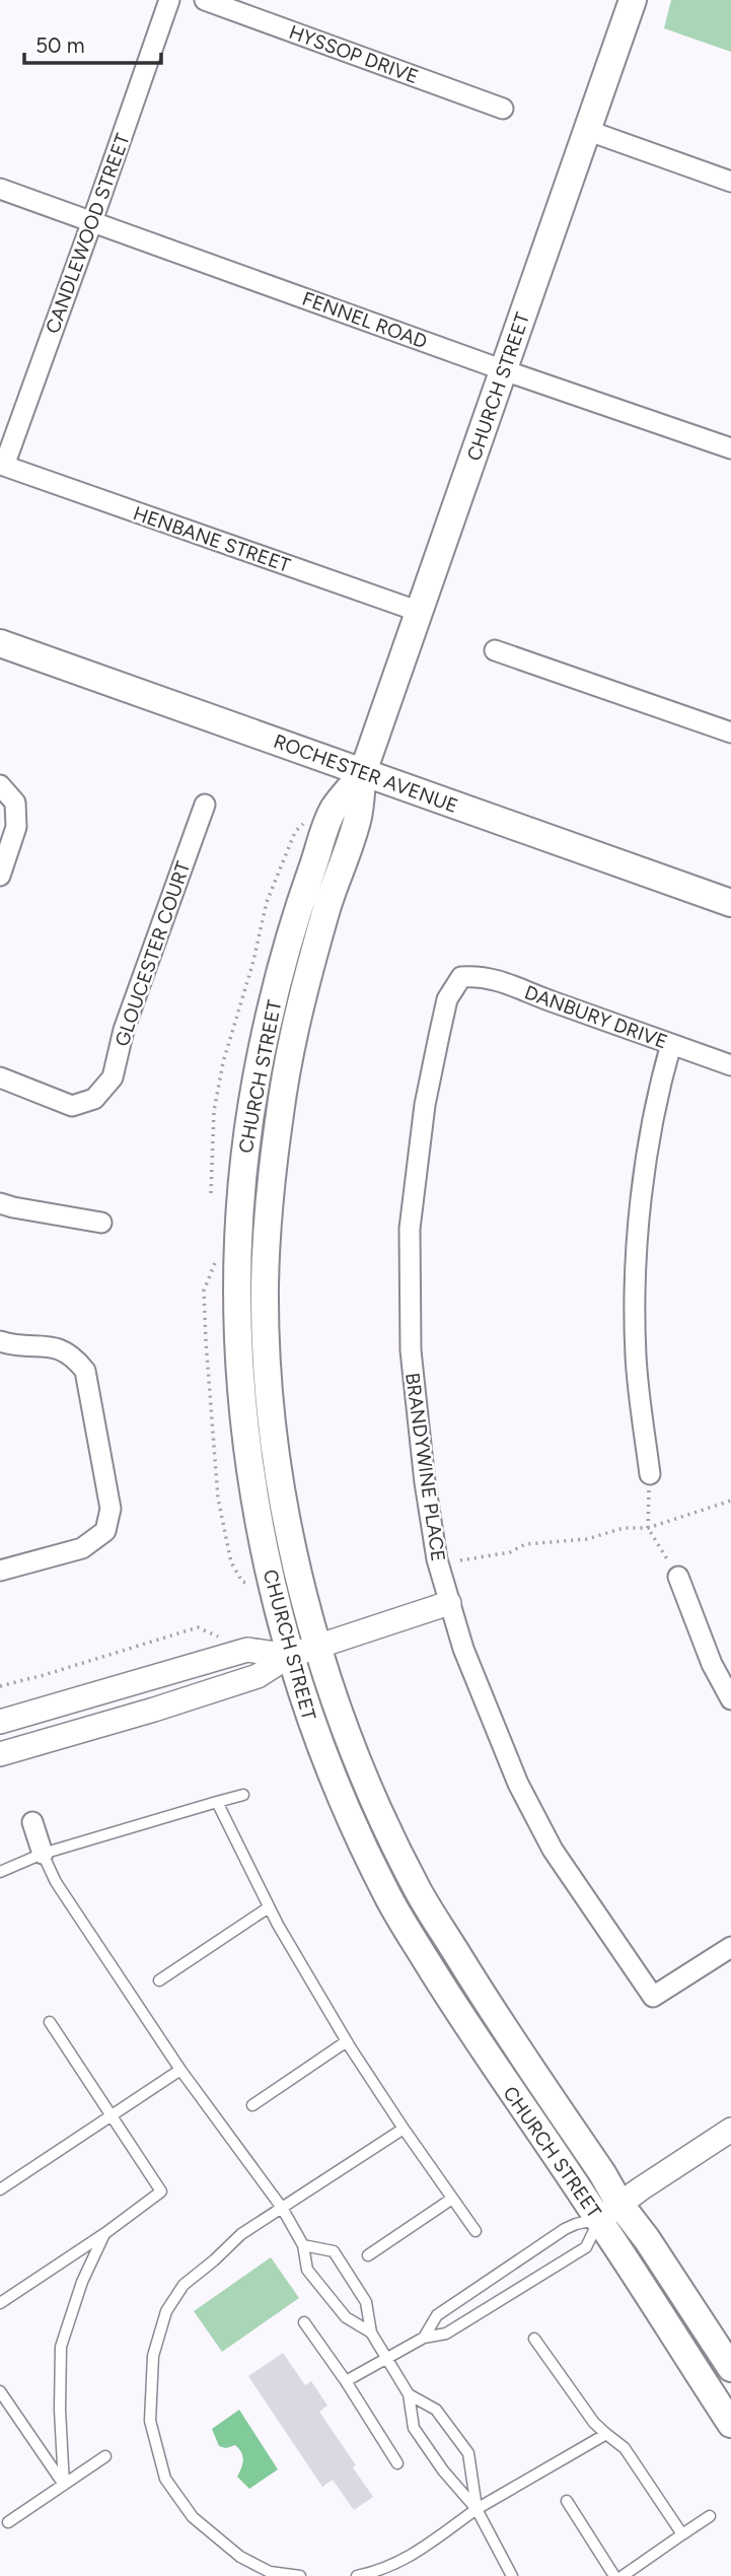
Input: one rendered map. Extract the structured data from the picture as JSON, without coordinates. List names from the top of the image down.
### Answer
{
  "streets": {
    "main road": ["CHURCH STREET", "ROCHESTER AVENUE"],
    "street": [
      "HYSSOP DRIVE",
      "CANDLEWOOD STREET",
      "FENNEL ROAD",
      "HENBANE STREET",
      "GLOUCESTER COURT",
      "DANBURY DRIVE",
      "BRANDYWINE PLACE"
    ]
  },
  "crossings": [
    ["CANDLEWOOD STREET", "FENNEL ROAD"],
    ["CANDLEWOOD STREET", "HENBANE STREET"],
    ["FENNEL ROAD", "CHURCH STREET"],
    ["CHURCH STREET", "HENBANE STREET"],
    ["CHURCH STREET", "ROCHESTER AVENUE"],
    ["DANBURY DRIVE", "BRANDYWINE PLACE"]
  ],
  "scale_bar": "50 m"
}
